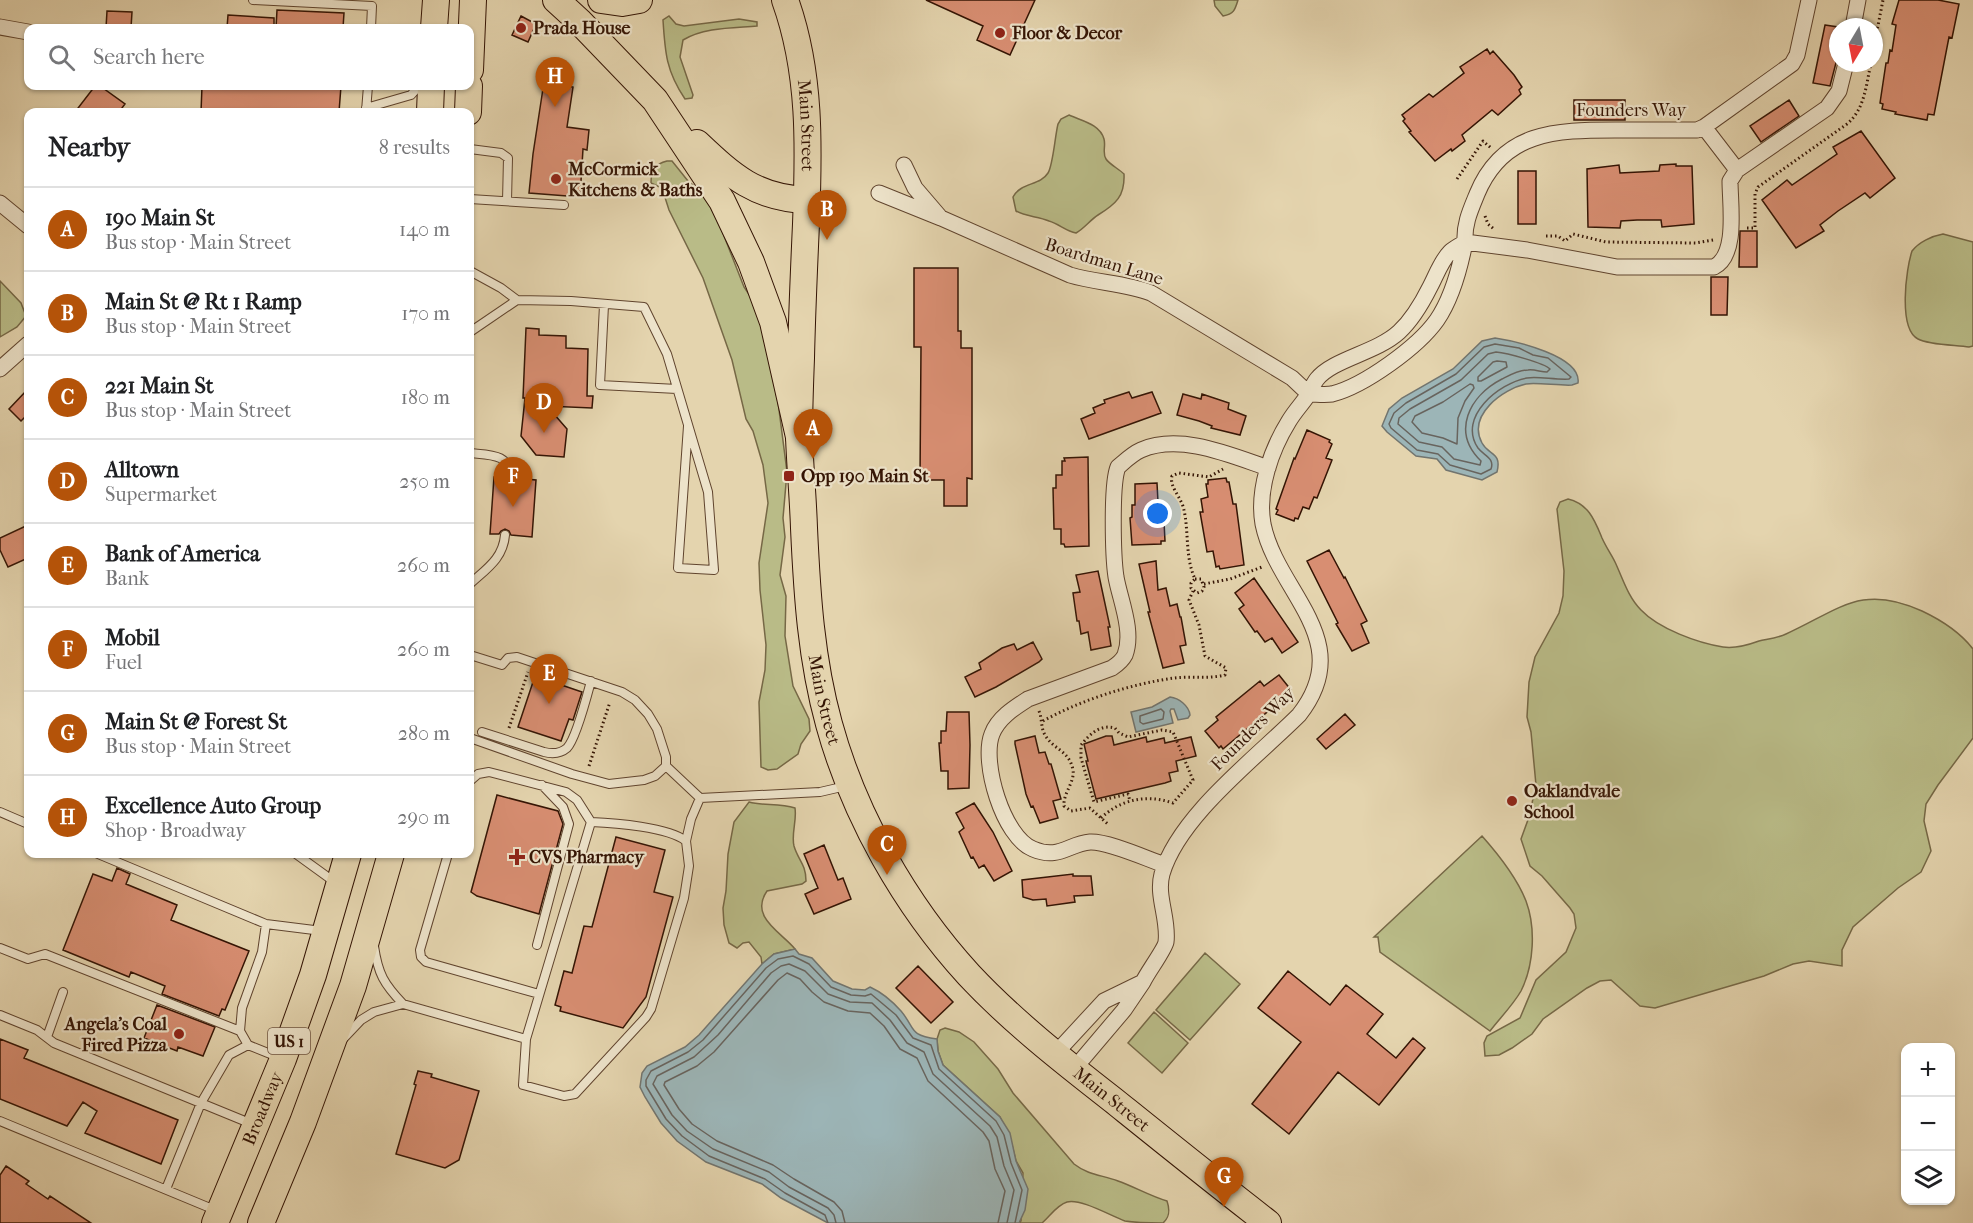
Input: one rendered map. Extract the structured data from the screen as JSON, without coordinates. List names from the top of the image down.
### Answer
{
  "streets": {
    "main road": ["Main Street", "US 1", "Broadway"],
    "street": ["Founders Way", "Boardman Lane"]
  },
  "crossings": [
    ["Founders Way", "Main Street"],
    ["Founders Way", "Boardman Lane"]
  ],
  "places": {
    "other": [
      "Prada House",
      "Floor & Decor",
      "McCormick Kitchens & Baths",
      "Oaklandvale School",
      "Angela's Coal Fired Pizza"
    ],
    "transit": ["Opp 190 Main St"],
    "health": ["CVS Pharmacy"]
  },
  "north": "bottom",
  "page": {
    "search": "Search here",
    "pins": [
      "H",
      "B",
      "D",
      "A",
      "F",
      "E",
      "C",
      "G"
    ],
    "heading": ["Nearby", "8 results"],
    "list": [
      {
        "mark": "A",
        "name": "190 Main St",
        "note": "Bus stop · Main Street",
        "value": "140 m"
      },
      {
        "mark": "B",
        "name": "Main St @ Rt 1 Ramp",
        "note": "Bus stop · Main Street",
        "value": "170 m"
      },
      {
        "mark": "C",
        "name": "221 Main St",
        "note": "Bus stop · Main Street",
        "value": "180 m"
      },
      {
        "mark": "D",
        "name": "Alltown",
        "note": "Supermarket",
        "value": "250 m"
      },
      {
        "mark": "E",
        "name": "Bank of America",
        "note": "Bank",
        "value": "260 m"
      },
      {
        "mark": "F",
        "name": "Mobil",
        "note": "Fuel",
        "value": "260 m"
      },
      {
        "mark": "G",
        "name": "Main St @ Forest St",
        "note": "Bus stop · Main Street",
        "value": "280 m"
      },
      {
        "mark": "H",
        "name": "Excellence Auto Group",
        "note": "Shop · Broadway",
        "value": "290 m"
      }
    ],
    "map_buttons": ["+", "−"]
  }
}
